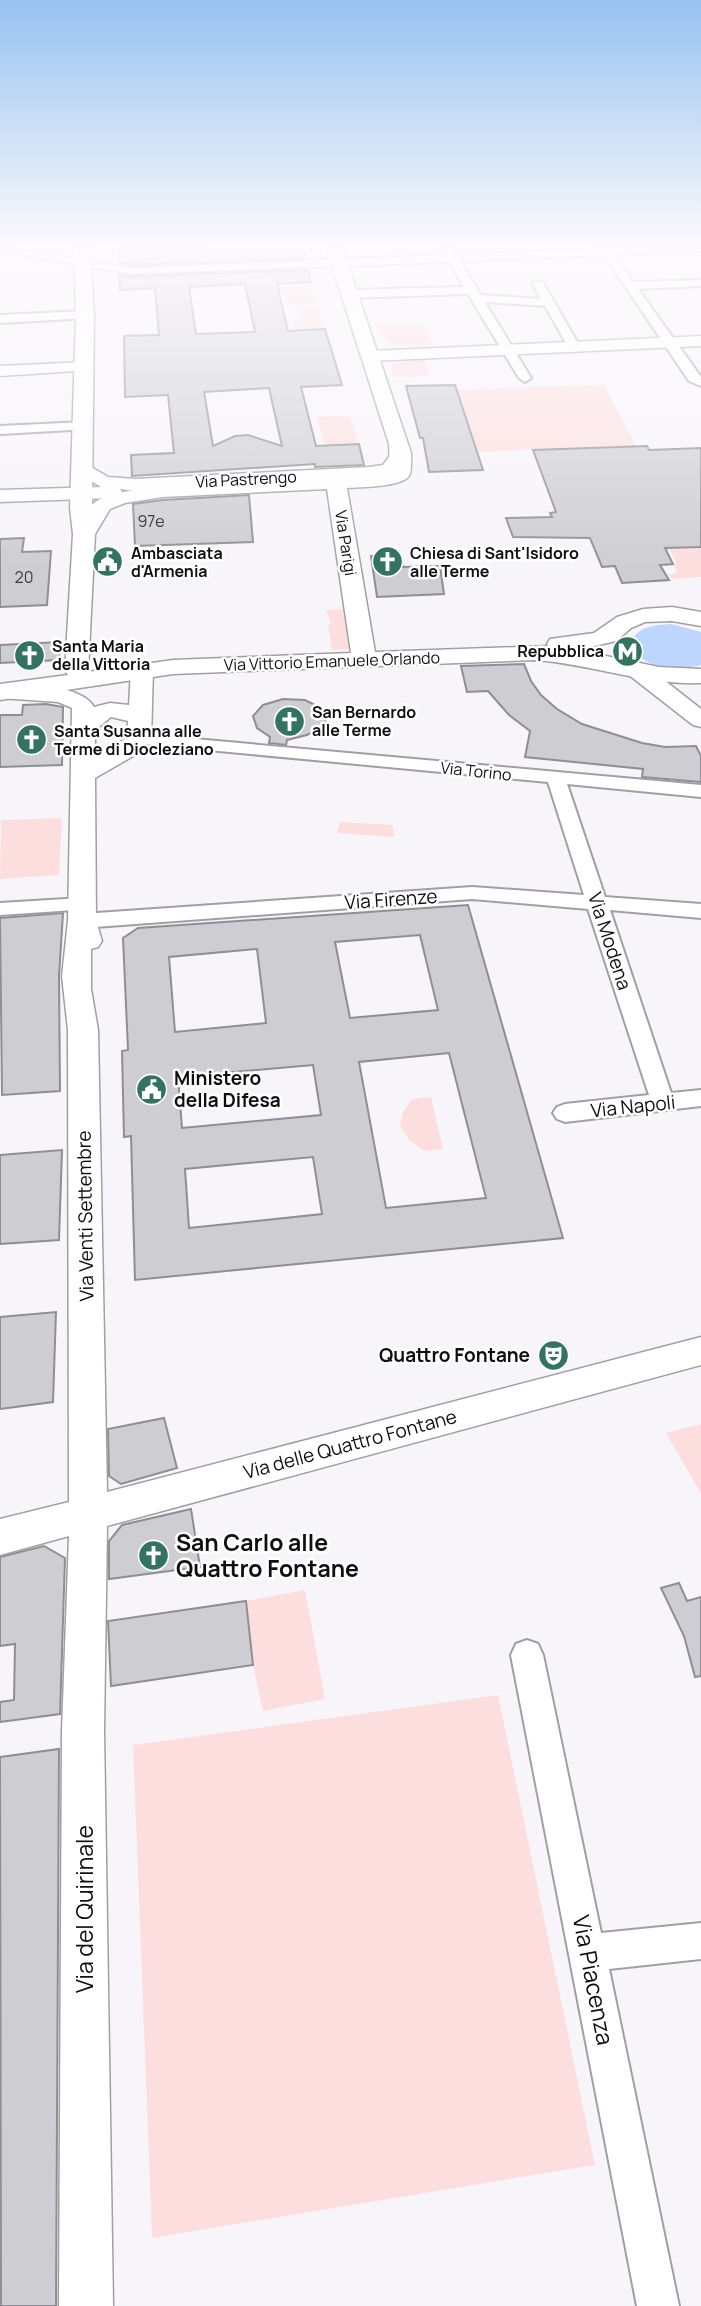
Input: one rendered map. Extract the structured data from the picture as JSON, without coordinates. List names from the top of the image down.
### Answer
{
  "streets": {
    "main road": ["Via Pastrengo", "Via Parigi", "Via Vittorio Emanuele Orlando"],
    "street": [
      "Via Torino",
      "Via Firenze",
      "Via Modena",
      "Via Napoli",
      "Via Venti Settembre",
      "Via delle Quattro Fontane",
      "Via del Quirinale",
      "Via Piacenza"
    ]
  },
  "crossings": [
    ["Via Pastrengo", "Via Parigi"],
    ["Via Parigi", "Via Vittorio Emanuele Orlando"],
    ["Via Torino", "Via Modena"],
    ["Via Torino", "Via Venti Settembre"],
    ["Via Firenze", "Via Modena"],
    ["Via Firenze", "Via Venti Settembre"],
    ["Via Modena", "Via Napoli"],
    ["Via Venti Settembre", "Via delle Quattro Fontane"],
    ["Via Venti Settembre", "Via del Quirinale"],
    ["Via delle Quattro Fontane", "Via del Quirinale"]
  ],
  "places": {
    "public building": ["Ambasciata d'Armenia", "Ministero della Difesa"],
    "church": [
      "Chiesa di Sant'Isidoro alle Terme",
      "Santa Maria della Vittoria",
      "San Bernardo alle Terme",
      "Santa Susanna alle Terme di Diocleziano",
      "San Carlo alle Quattro Fontane"
    ],
    "metro station": ["Repubblica"],
    "theatre": ["Quattro Fontane"]
  },
  "house_numbers": ["97e", "20"]
}
